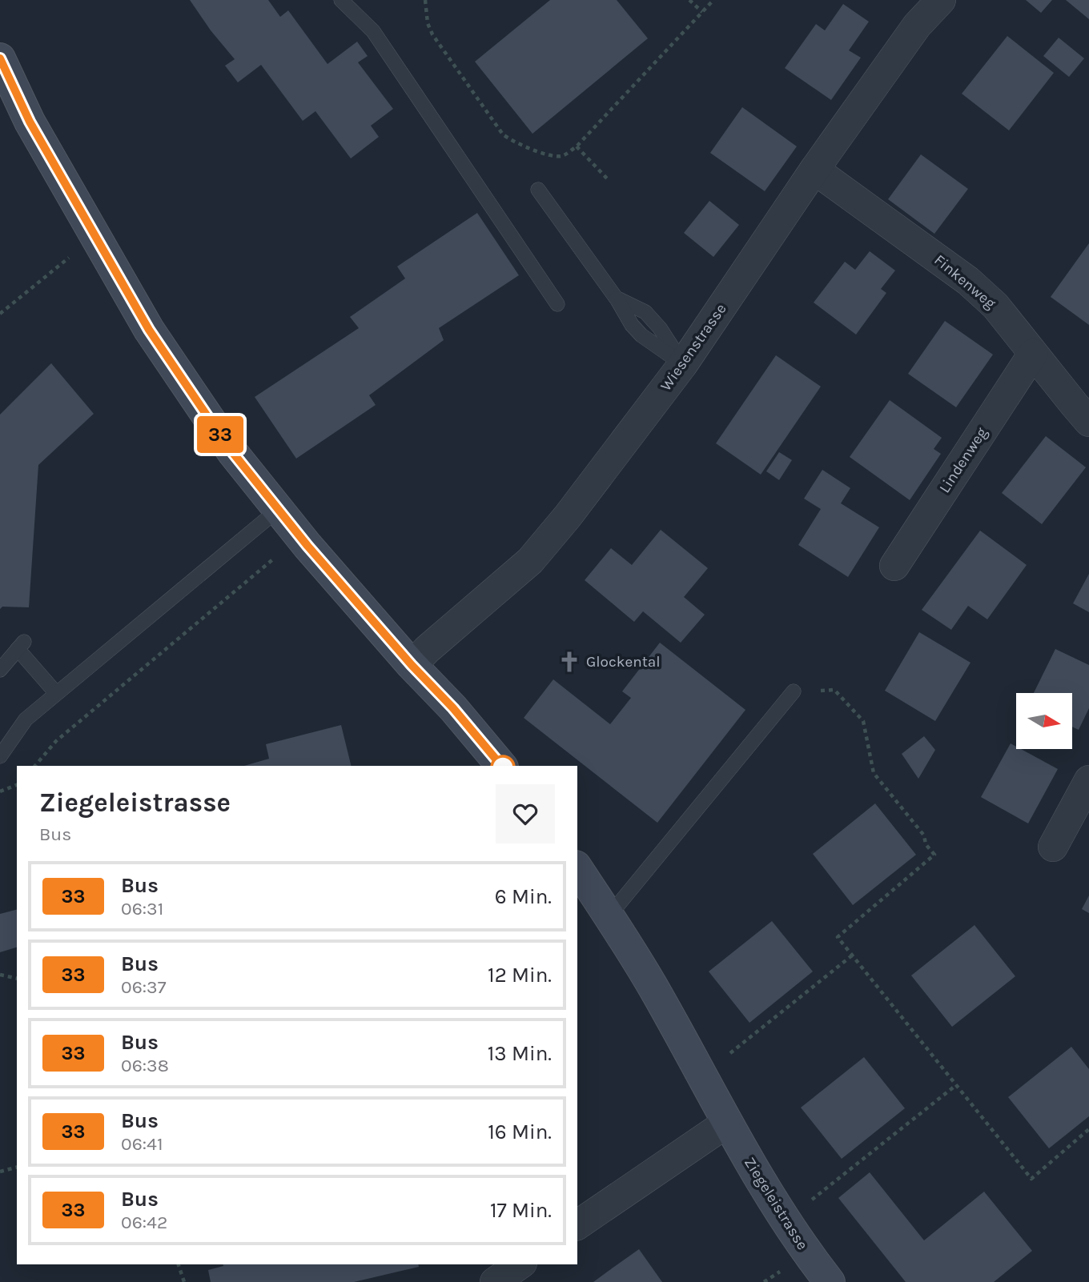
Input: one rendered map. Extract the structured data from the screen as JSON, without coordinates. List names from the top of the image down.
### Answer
{
  "streets": {
    "street": [
      "Finkenweg",
      "Wiesenstrasse",
      "Lindenweg",
      "Ziegeleistrasse"
    ]
  },
  "crossings": [
    ["Finkenweg", "Wiesenstrasse"],
    ["Finkenweg", "Lindenweg"]
  ],
  "places": {
    "church": ["Glockental"]
  },
  "lines": ["bus line 33"],
  "north": "right",
  "page": {
    "on_map": "33",
    "heading": ["Ziegeleistrasse", "Bus"],
    "list": [
      {
        "mark": "33",
        "name": "Bus",
        "note": "06:31",
        "value": "6 Min."
      },
      {
        "mark": "33",
        "name": "Bus",
        "note": "06:37",
        "value": "12 Min."
      },
      {
        "mark": "33",
        "name": "Bus",
        "note": "06:38",
        "value": "13 Min."
      },
      {
        "mark": "33",
        "name": "Bus",
        "note": "06:41",
        "value": "16 Min."
      },
      {
        "mark": "33",
        "name": "Bus",
        "note": "06:42",
        "value": "17 Min."
      }
    ]
  }
}
